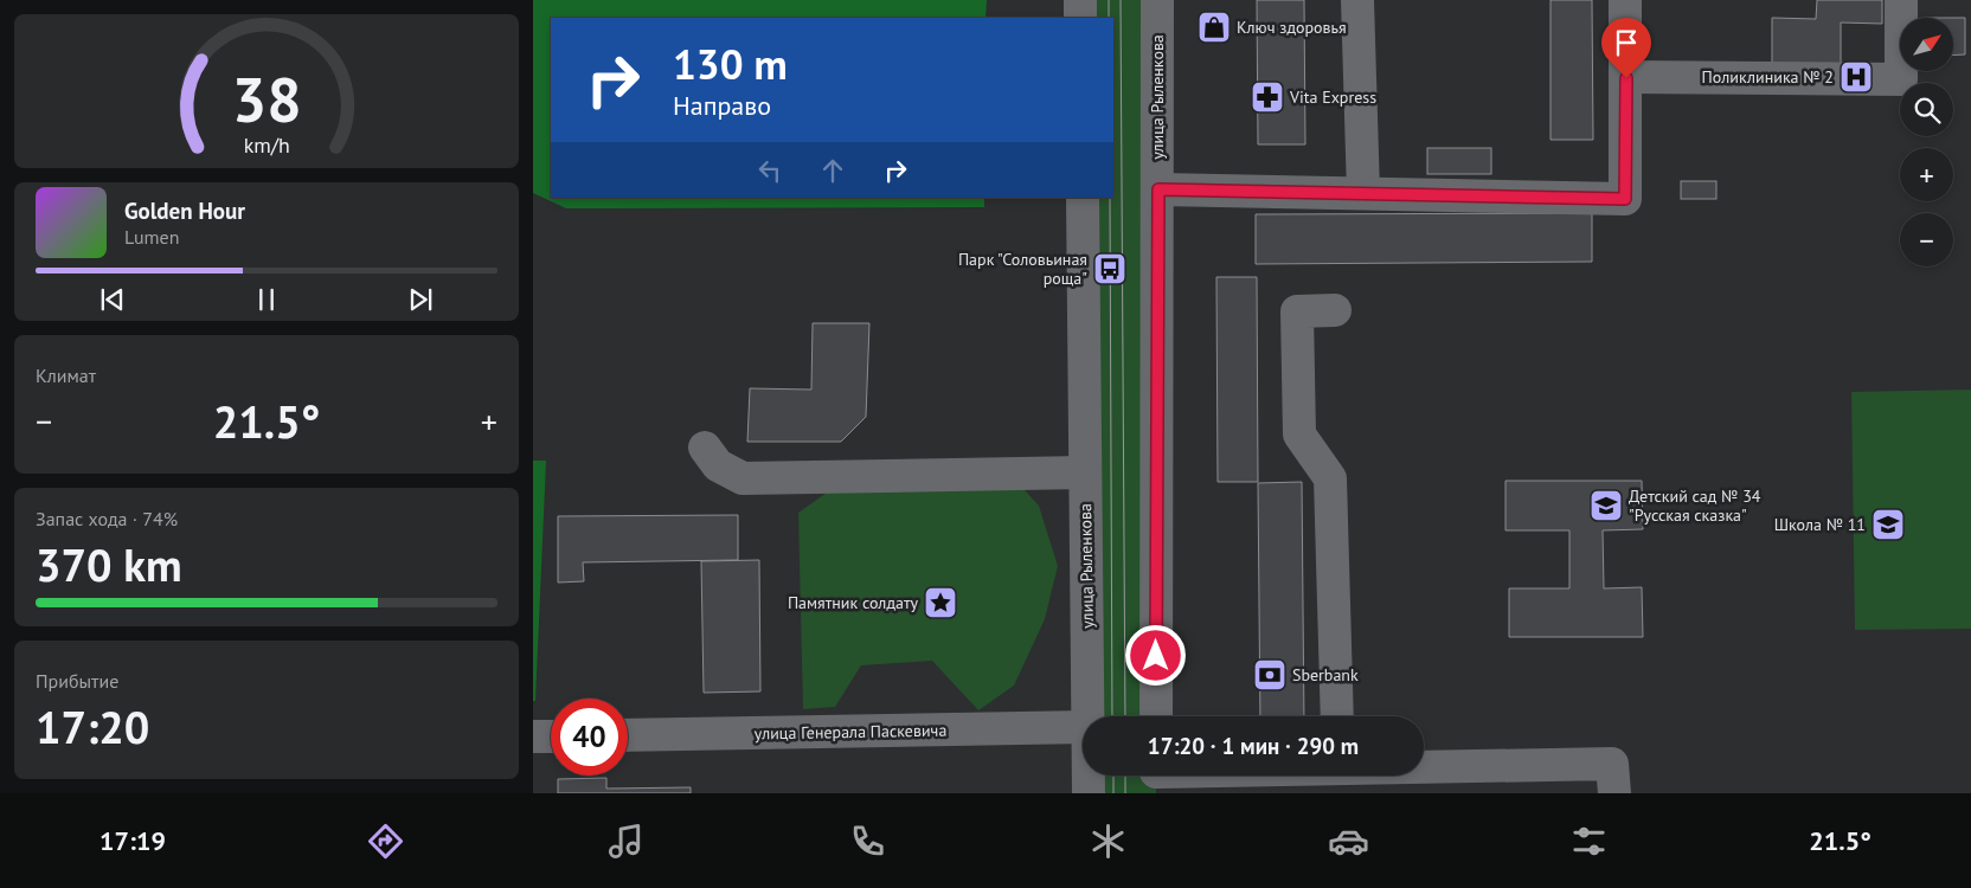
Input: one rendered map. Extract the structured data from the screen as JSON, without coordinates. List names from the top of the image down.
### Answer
{
  "streets": {
    "street": ["улица Рыленкова", "улица Генерала Паскевича"]
  },
  "places": {
    "shop": ["Ключ здоровья"],
    "hospital": ["Поликлиника № 2"],
    "pharmacy": ["Vita Express"],
    "bus stop": ["Парк \"Соловьиная роща\""],
    "school or university": ["Детский сад № 34 \"Русская сказка\"", "Школа № 11"],
    "place": ["Памятник солдату"],
    "bank": ["Sberbank"]
  },
  "north": "top right",
  "page": {
    "map_buttons": ["+", "−"],
    "turn": ["130 m", "Направо"],
    "song": ["Golden Hour", "Lumen"],
    "tile": [
      "Климат",
      ["Запас хода · 74%", "370 km"],
      ["Прибытие", "17:20"]
    ],
    "heat": ["−", "21.5°", "+"],
    "limit": "40",
    "trip": "17:20 · 1 мин · 290 m",
    "tabs": ["17:19", "21.5°"],
    "gauge": ["38", "km/h"]
  }
}
